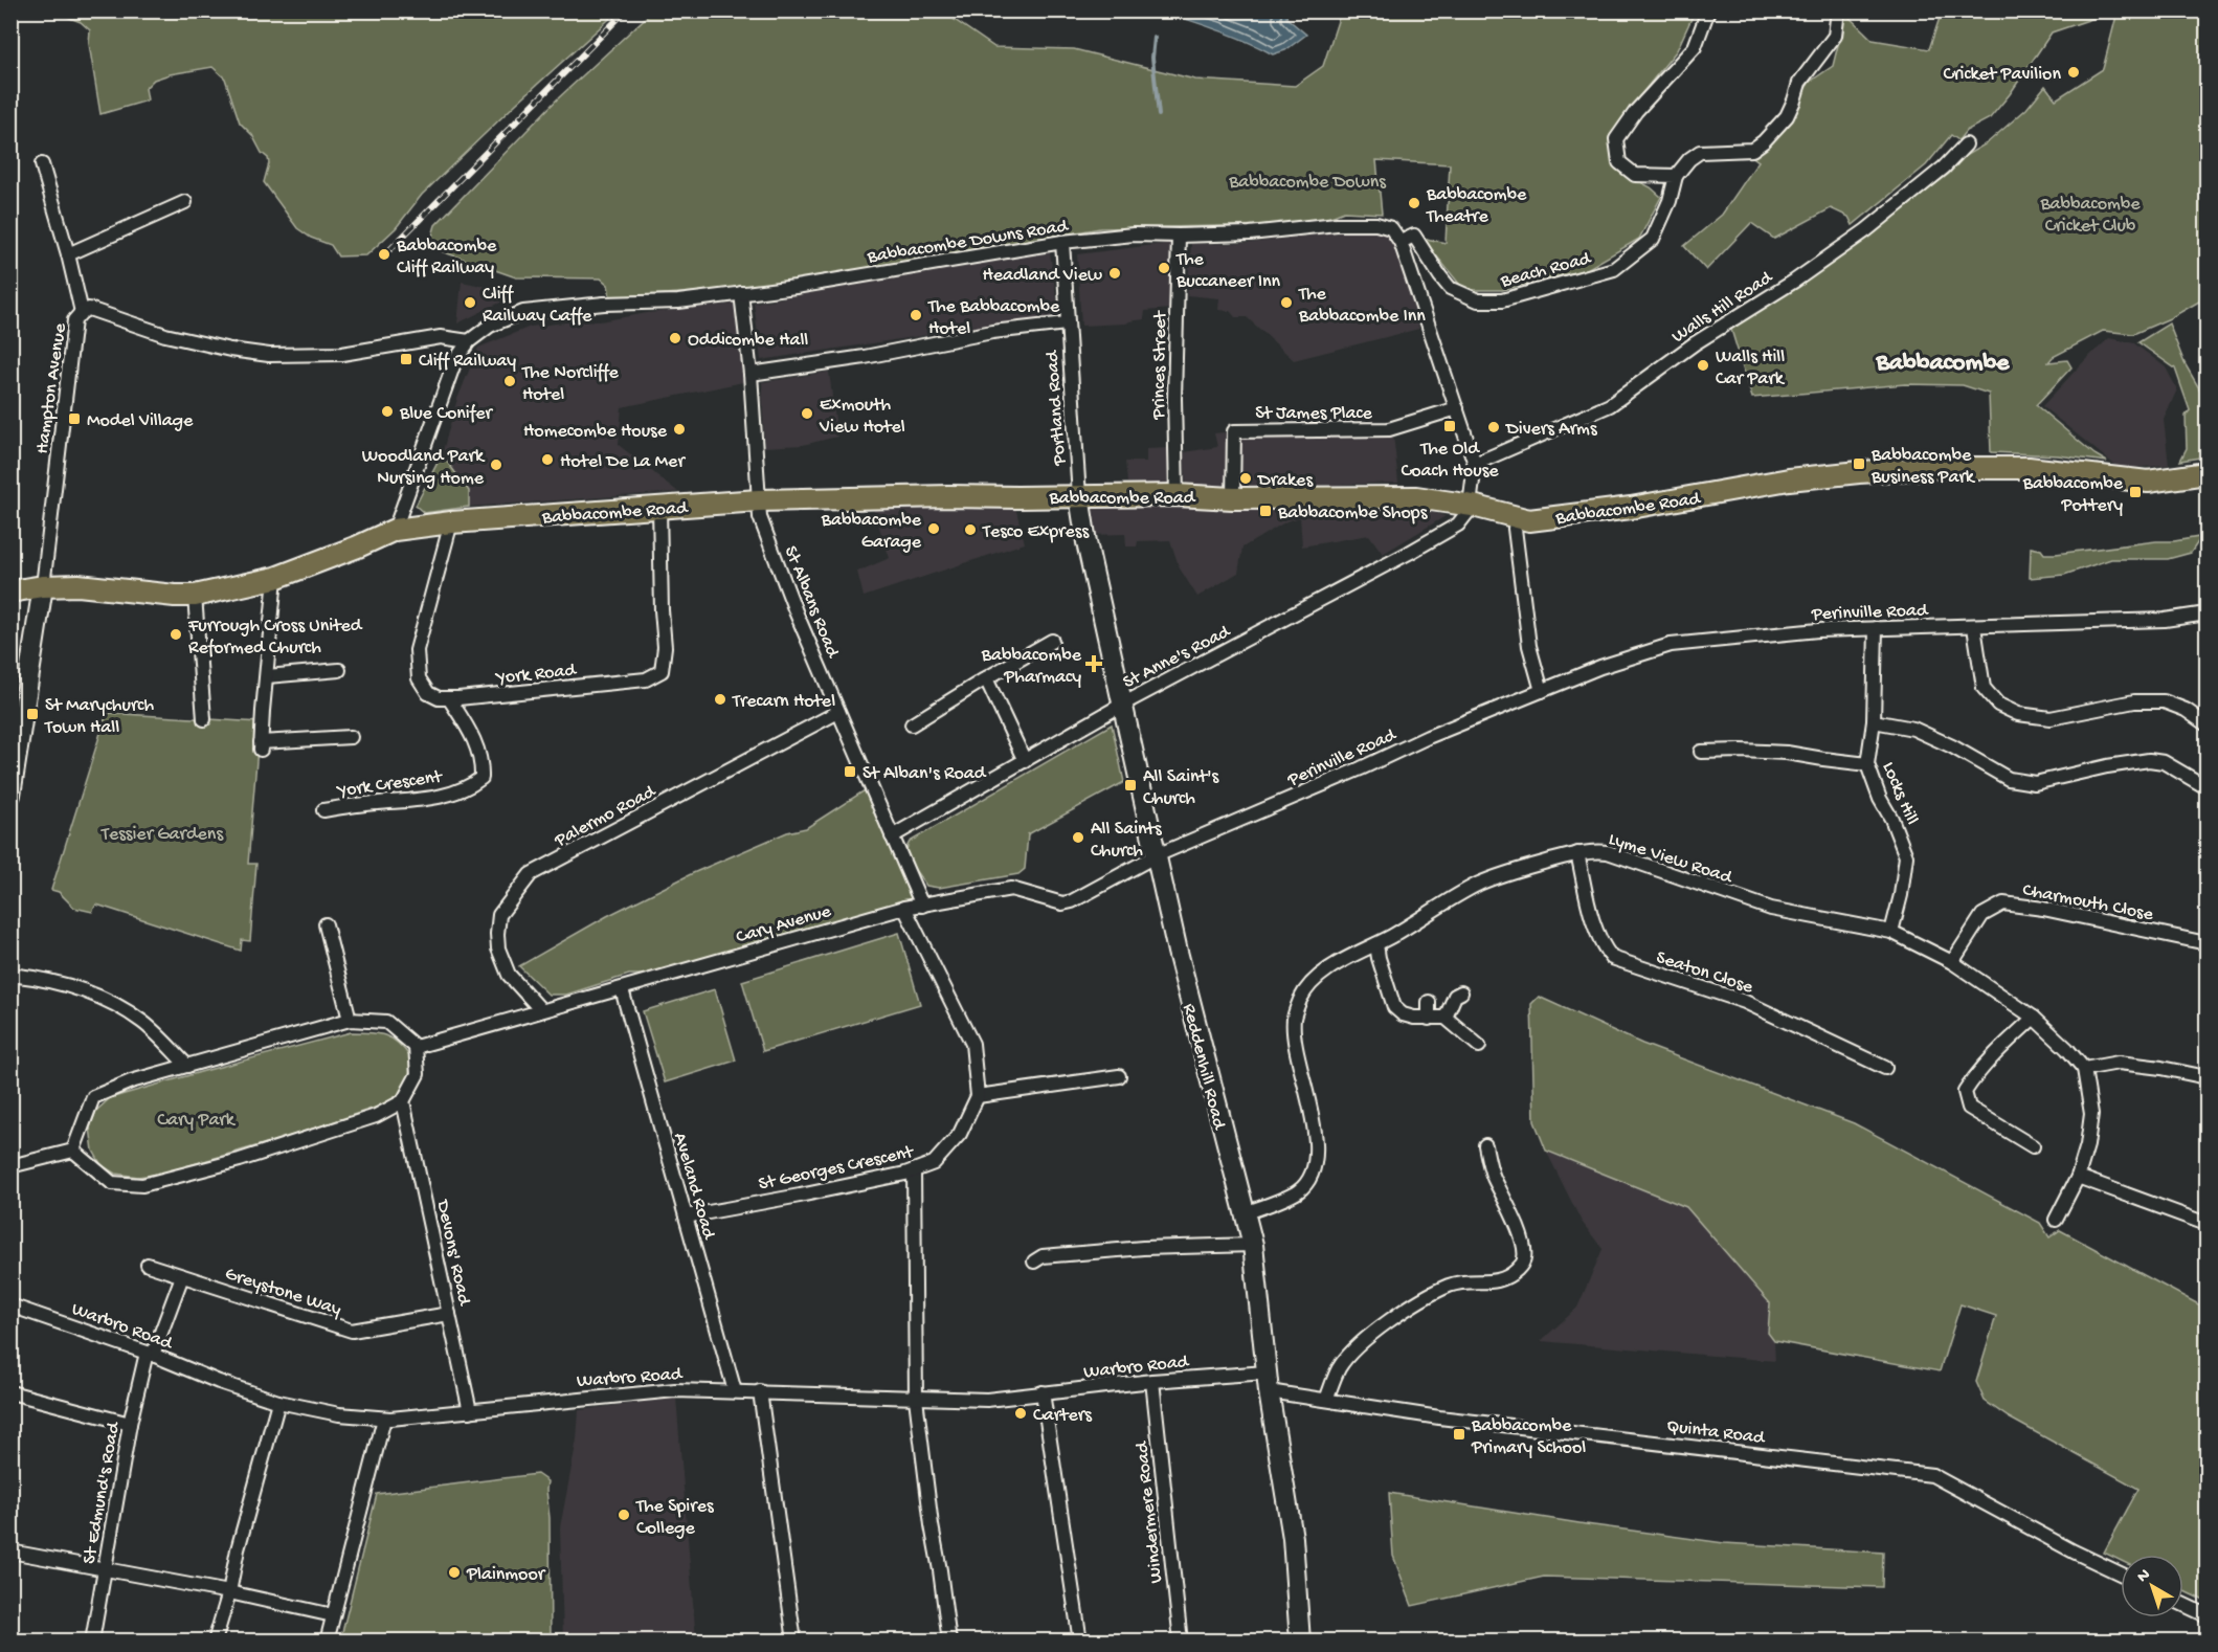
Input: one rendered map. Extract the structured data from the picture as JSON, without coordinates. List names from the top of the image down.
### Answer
{
  "streets": {
    "main road": ["Babbacombe Road"],
    "street": [
      "Babbacombe Downs Road",
      "Beach Road",
      "Walls Hill Road",
      "Princes Street",
      "Hampton Avenue",
      "Portland Road",
      "St James Place",
      "St Albans Road",
      "Perinville Road",
      "St Anne's Road",
      "York Road",
      "York Crescent",
      "Locks Hill",
      "Palermo Road",
      "Lyme View Road",
      "Charmouth Close",
      "Cary Avenue",
      "Seaton Close",
      "Reddenhill Road",
      "St Georges Crescent",
      "Aveland Road",
      "Devons' Road",
      "Greystone Way",
      "Warbro Road",
      "Quinta Road",
      "St Edmund's Road",
      "Windermere Road"
    ]
  },
  "crossings": [
    ["Babbacombe Downs Road", "Beach Road"],
    ["Babbacombe Downs Road", "Princes Street"],
    ["Babbacombe Downs Road", "Portland Road"],
    ["Babbacombe Downs Road", "Babbacombe Road"],
    ["Babbacombe Downs Road", "St Albans Road"],
    ["Princes Street", "Babbacombe Road"],
    ["Hampton Avenue", "Babbacombe Road"],
    ["Portland Road", "Babbacombe Road"],
    ["Portland Road", "Reddenhill Road"],
    ["St James Place", "Babbacombe Road"],
    ["Babbacombe Road", "St Albans Road"],
    ["Babbacombe Road", "St Anne's Road"],
    ["Babbacombe Road", "York Road"],
    ["Babbacombe Road", "Reddenhill Road"],
    ["St Albans Road", "St Anne's Road"],
    ["St Albans Road", "Palermo Road"],
    ["St Albans Road", "Cary Avenue"],
    ["Perinville Road", "Locks Hill"],
    ["Perinville Road", "Cary Avenue"],
    ["Perinville Road", "Reddenhill Road"],
    ["St Anne's Road", "Reddenhill Road"],
    ["York Road", "York Crescent"],
    ["Locks Hill", "Lyme View Road"],
    ["Palermo Road", "Cary Avenue"],
    ["Lyme View Road", "Charmouth Close"],
    ["Lyme View Road", "Seaton Close"],
    ["Lyme View Road", "Reddenhill Road"],
    ["Cary Avenue", "Reddenhill Road"],
    ["Cary Avenue", "Aveland Road"],
    ["Reddenhill Road", "Warbro Road"],
    ["Reddenhill Road", "Quinta Road"],
    ["St Georges Crescent", "Aveland Road"],
    ["Aveland Road", "Warbro Road"],
    ["Devons' Road", "Greystone Way"],
    ["Devons' Road", "Warbro Road"],
    ["Warbro Road", "St Edmund's Road"],
    ["Warbro Road", "Windermere Road"]
  ],
  "districts": ["Babbacombe"],
  "parks": [
    "Babbacombe Downs",
    "Babbacombe Cricket Club",
    "Tessier Gardens",
    "Cary Park"
  ],
  "places": {
    "other": [
      "Cricket Pavilion",
      "Babbacombe Theatre",
      "Babbacombe Cliff Railway",
      "The Buccaneer Inn",
      "Headland View",
      "Cliff Railway Caffe",
      "The Babbacombe Inn",
      "The Babbacombe Hotel",
      "Oddicombe Hall",
      "Walls Hill Car Park",
      "The Norcliffe Hotel",
      "Blue Conifer",
      "Exmouth View Hotel",
      "Divers Arms",
      "Homecombe House",
      "Hotel De La Mer",
      "Woodland Park Nursing Home",
      "Drakes",
      "Babbacombe Garage",
      "Tesco Express",
      "Furrough Cross United Reformed Church",
      "Trecarn Hotel",
      "All Saints Church",
      "Carters",
      "The Spires College",
      "Plainmoor"
    ],
    "transit": [
      "Cliff Railway",
      "Model Village",
      "The Old Coach House",
      "Babbacombe Business Park",
      "Babbacombe Pottery",
      "Babbacombe Shops",
      "St Marychurch Town Hall",
      "St Alban's Road",
      "All Saint's Church",
      "Babbacombe Primary School"
    ],
    "health": ["Babbacombe Pharmacy"]
  },
  "north": "top left"
}
